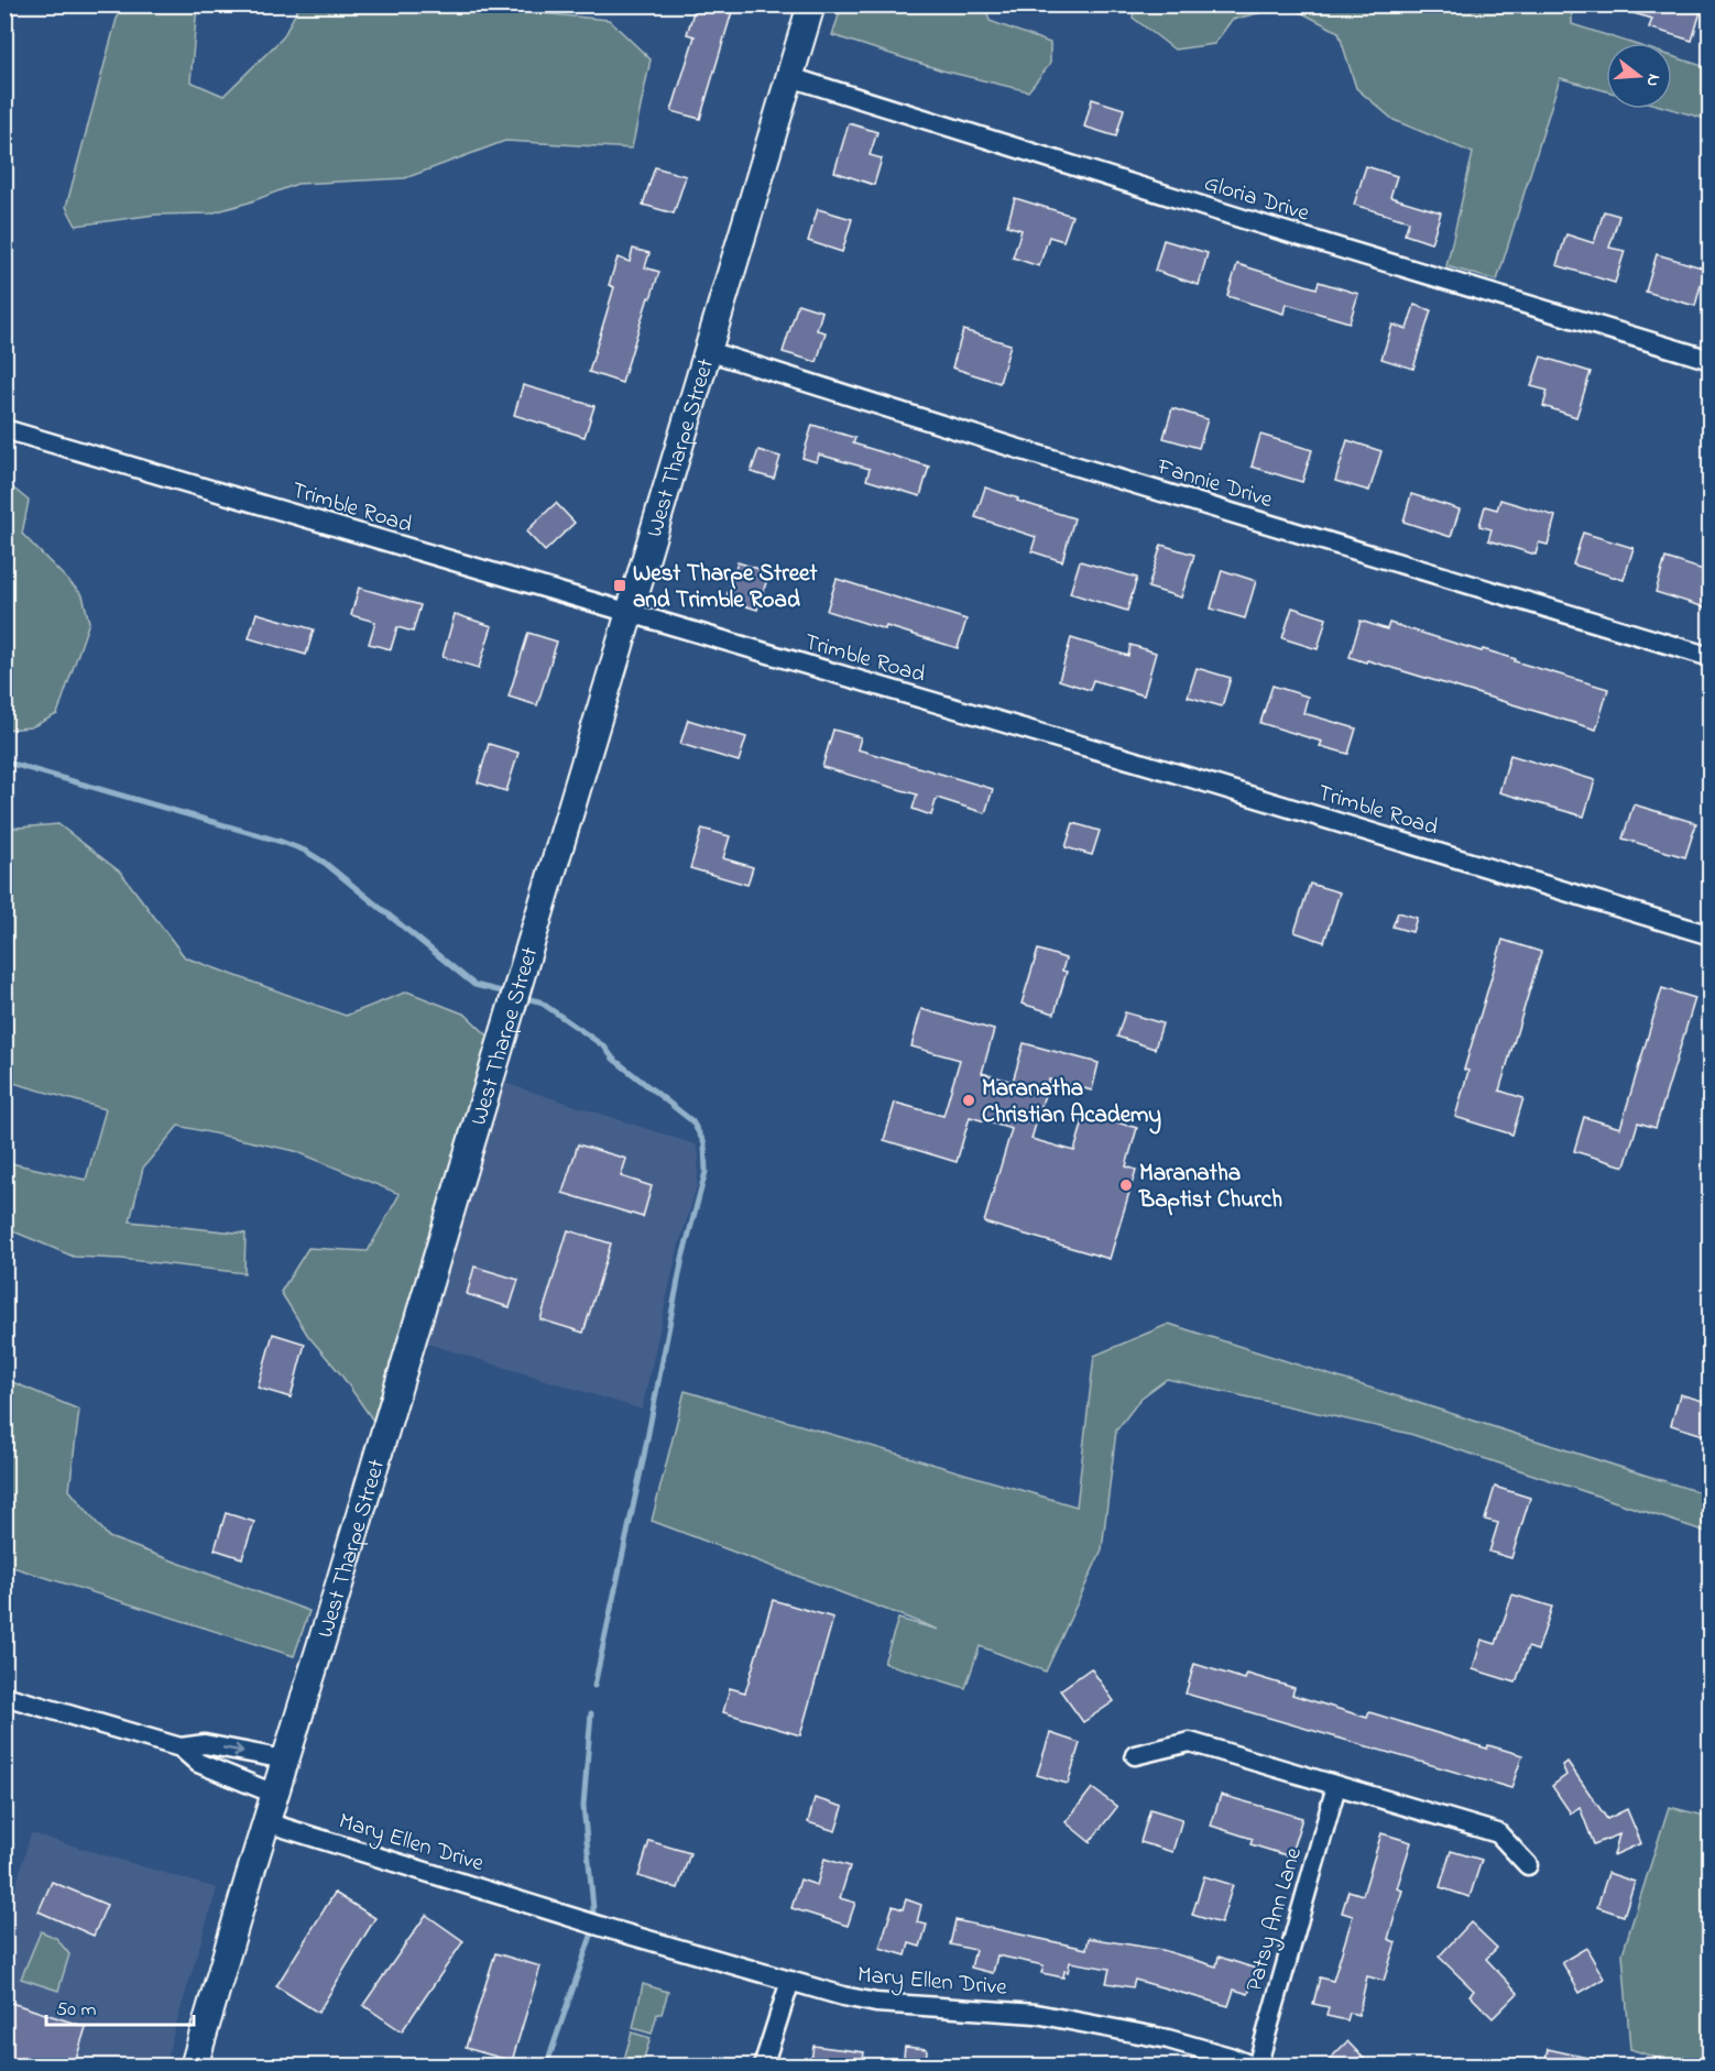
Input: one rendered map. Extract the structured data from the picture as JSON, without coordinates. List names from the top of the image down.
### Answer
{
  "streets": {
    "main road": ["West Tharpe Street"],
    "street": [
      "Gloria Drive",
      "Fannie Drive",
      "Trimble Road",
      "Mary Ellen Drive",
      "Patsy Ann Lane"
    ]
  },
  "crossings": [
    ["Gloria Drive", "West Tharpe Street"],
    ["West Tharpe Street", "Fannie Drive"],
    ["West Tharpe Street", "Trimble Road"],
    ["West Tharpe Street", "Mary Ellen Drive"],
    ["Mary Ellen Drive", "Patsy Ann Lane"]
  ],
  "places": {
    "transit": ["West Tharpe Street and Trimble Road"],
    "other": ["Maranatha Christian Academy", "Maranatha Baptist Church"]
  },
  "scale_bar": "50 m",
  "north": "right"
}
